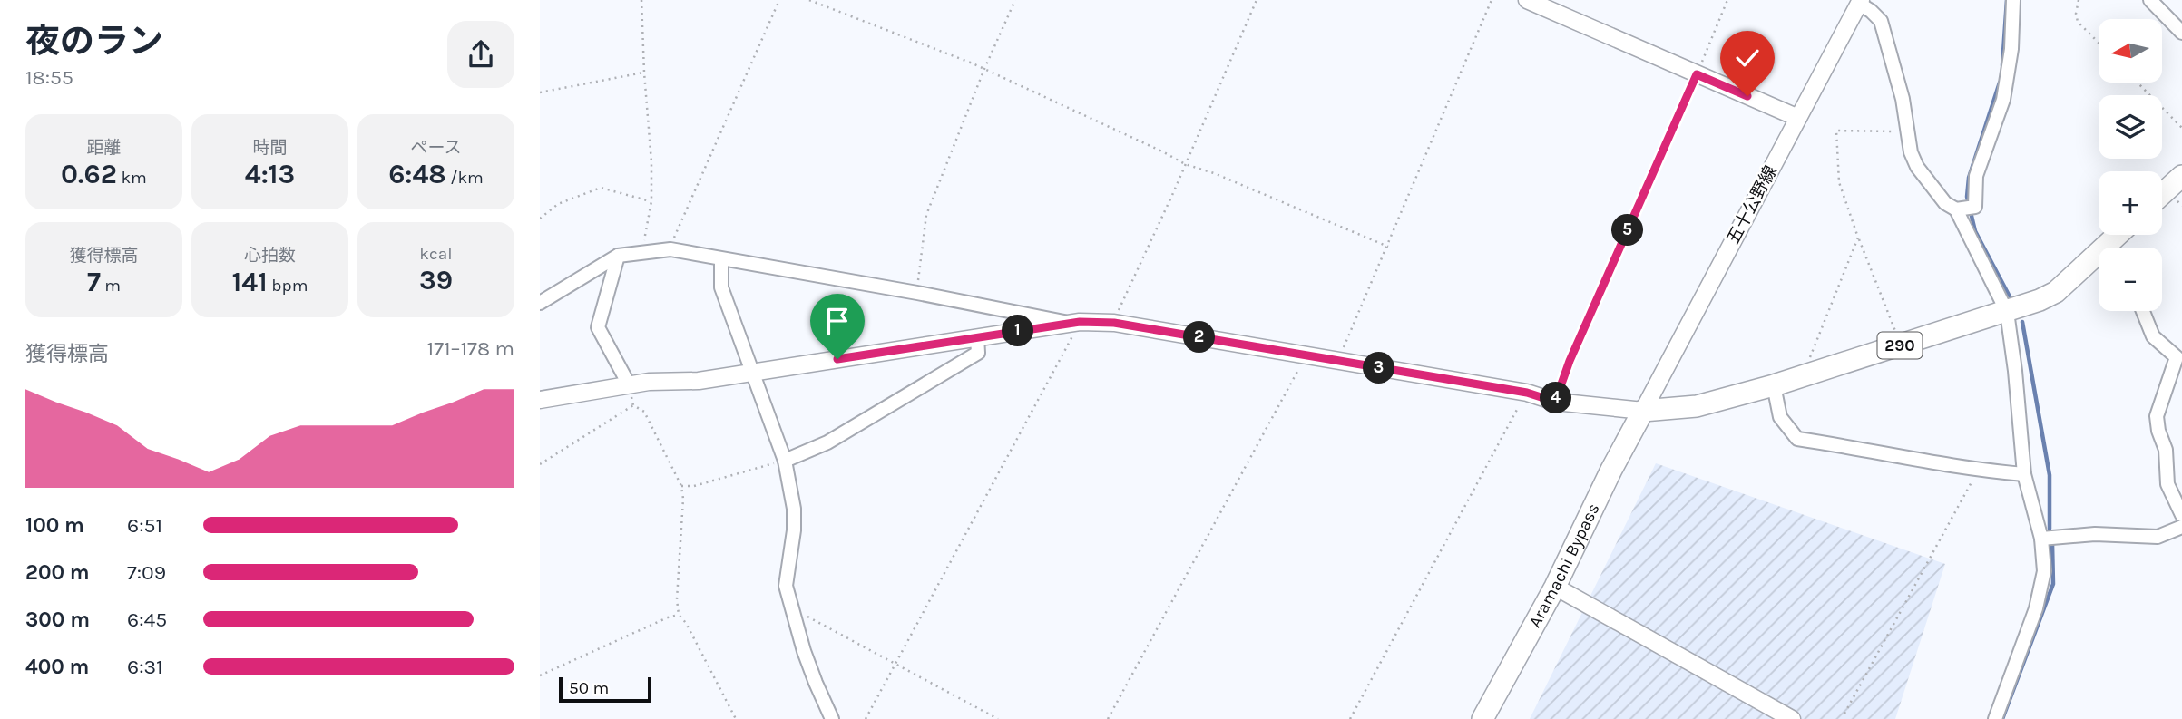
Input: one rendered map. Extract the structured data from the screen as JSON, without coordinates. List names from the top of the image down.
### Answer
{
  "streets": {
    "highway": ["290", "Aramachi Bypass"],
    "street": ["五十公野線"]
  },
  "crossings": [
    ["五十公野線", "290"],
    ["五十公野線", "Aramachi Bypass"],
    ["290", "Aramachi Bypass"]
  ],
  "scale_bar": "50 m",
  "north": "left",
  "page": {
    "heading": ["夜のラン", "18:55"],
    "map_buttons": ["+", "−"],
    "stats": [
      ["距離", "0.62 km"],
      ["時間", "4:13"],
      ["ペース", "6:48 /km"],
      ["獲得標高", "7 m"],
      ["心拍数", "141 bpm"],
      ["kcal", "39"]
    ],
    "pins": [
      "5",
      "1",
      "2",
      "3",
      "4"
    ],
    "chart": ["獲得標高", "171–178 m"],
    "list": [
      {
        "name": "100 m",
        "note": "6:51"
      },
      {
        "name": "200 m",
        "note": "7:09"
      },
      {
        "name": "300 m",
        "note": "6:45"
      },
      {
        "name": "400 m",
        "note": "6:31"
      }
    ],
    "scale": "50 m"
  }
}
